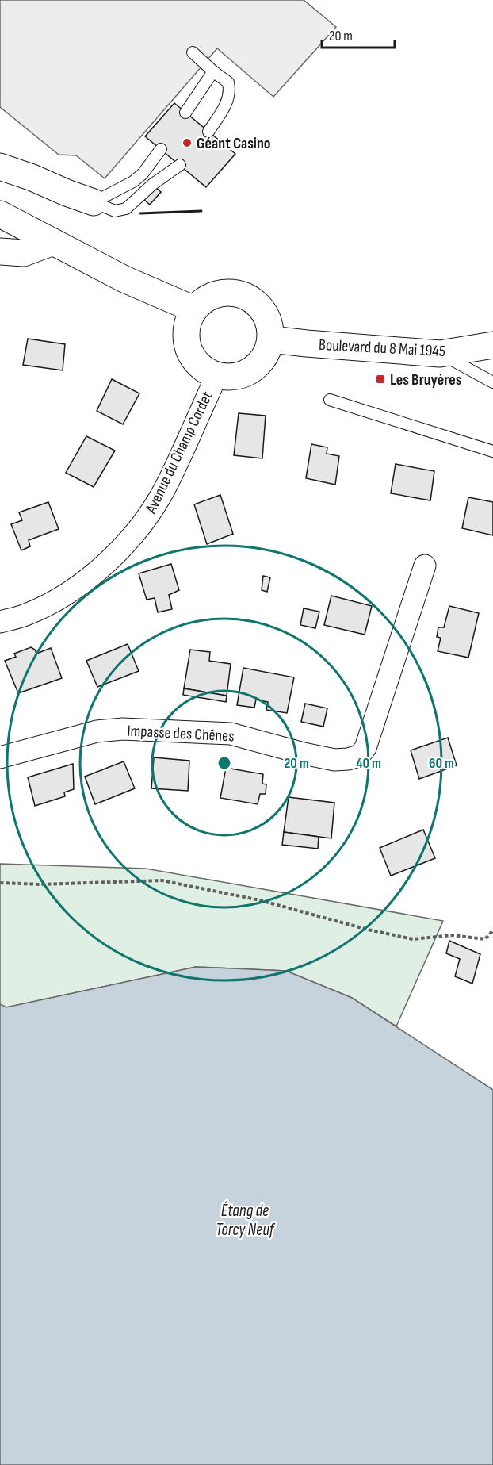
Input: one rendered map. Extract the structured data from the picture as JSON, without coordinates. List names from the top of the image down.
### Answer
{
  "streets": {
    "street": ["Boulevard du 8 Mai 1945", "Avenue du Champ Cordet", "Impasse des Chênes"]
  },
  "crossings": [
    ["Boulevard du 8 Mai 1945", "Avenue du Champ Cordet"]
  ],
  "water": ["Étang de Torcy Neuf"],
  "places": {
    "other": ["Géant Casino"],
    "transit": ["Les Bruyères"]
  },
  "scale_bar": "20 m",
  "rings": ["20 m", "40 m", "60 m"]
}
